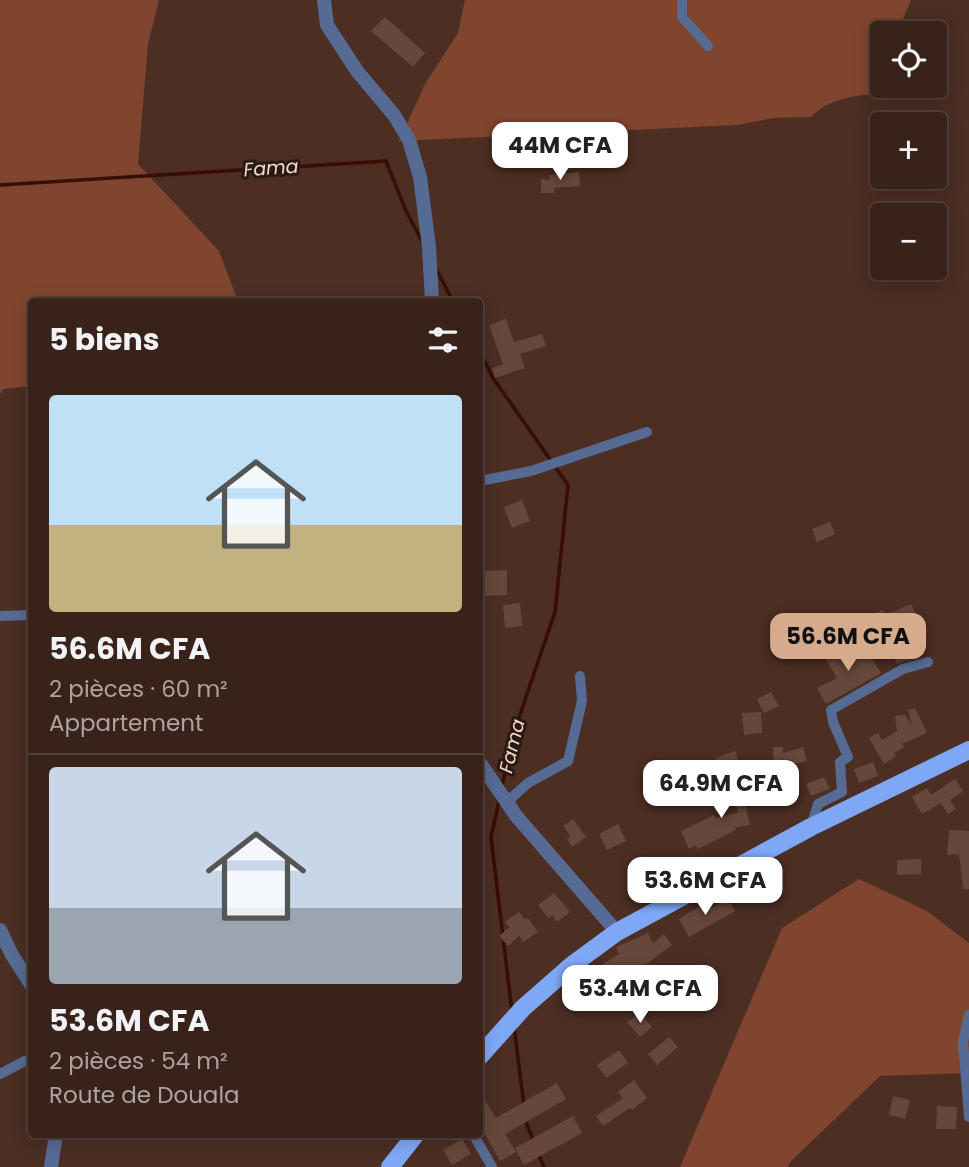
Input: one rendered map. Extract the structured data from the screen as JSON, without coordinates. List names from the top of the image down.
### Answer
{
  "water": ["Fama"],
  "page": {
    "map_buttons": ["+", "−"],
    "price": [
      "44M CFA",
      "56.6M CFA",
      "64.9M CFA",
      "53.6M CFA",
      "53.4M CFA"
    ],
    "heading": "5 biens",
    "list": [
      {
        "name": "56.6M CFA",
        "note": "2 pièces · 60 m² · Appartement"
      },
      {
        "name": "53.6M CFA",
        "note": "2 pièces · 54 m² · Route de Douala"
      }
    ]
  }
}
